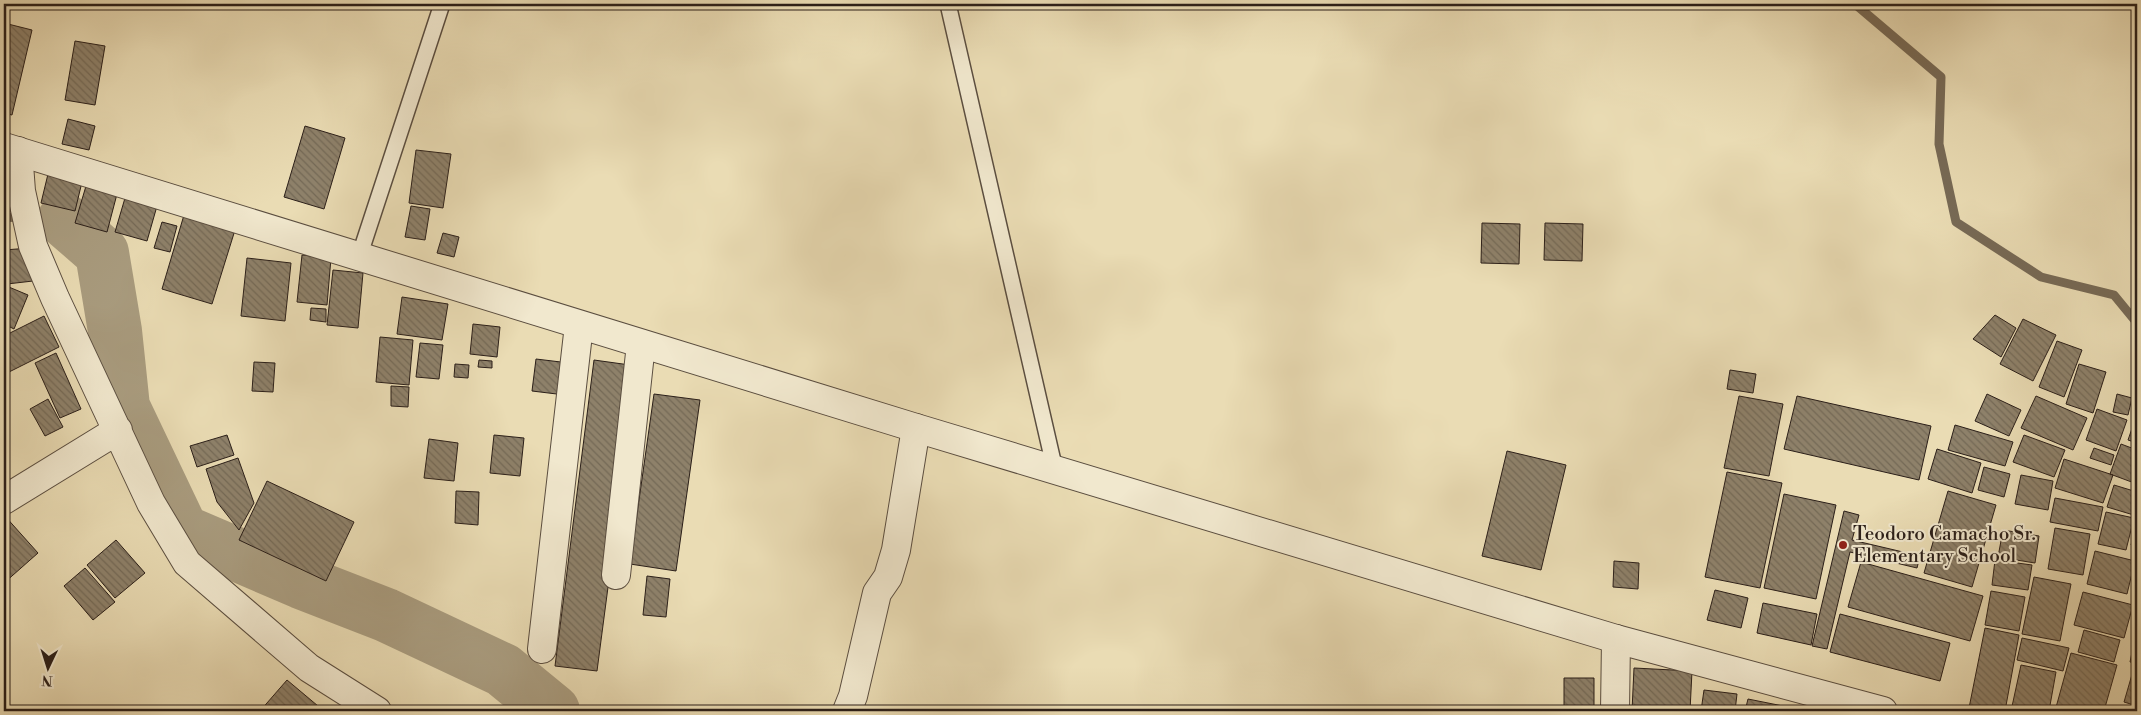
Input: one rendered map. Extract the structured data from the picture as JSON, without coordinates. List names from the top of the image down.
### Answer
{
  "places": ["Teodoro Camacho Sr. Elementary School"],
  "north": "bottom"
}
